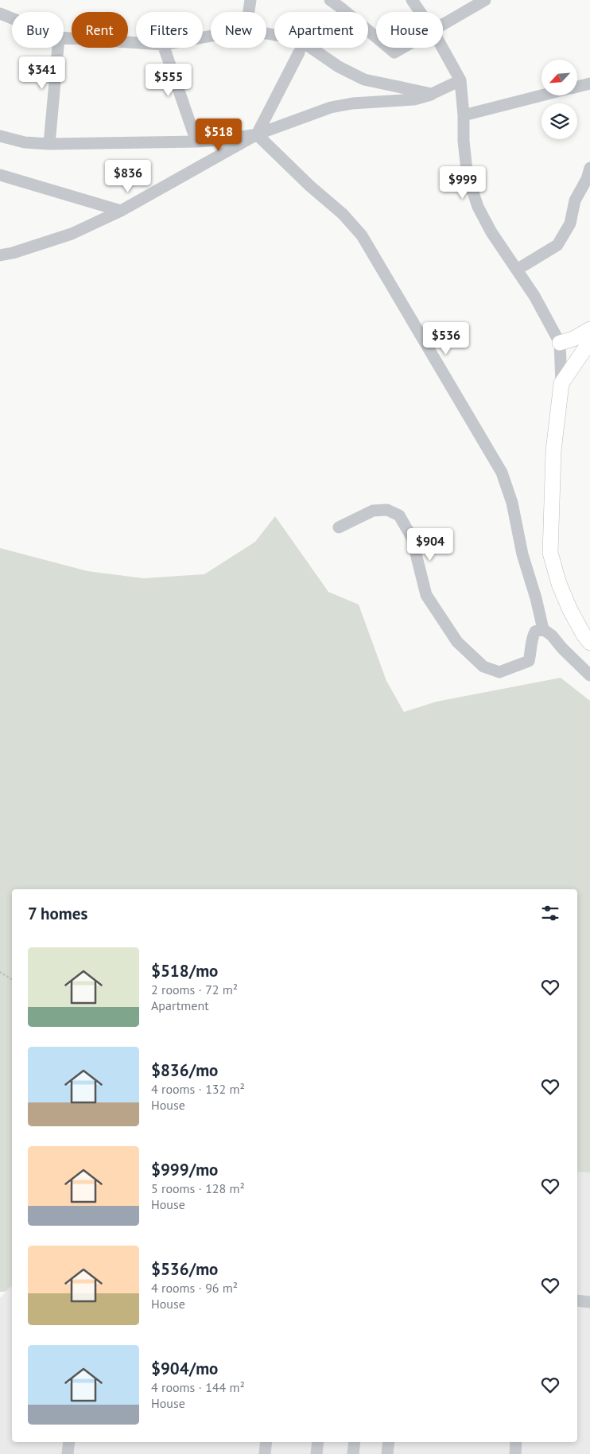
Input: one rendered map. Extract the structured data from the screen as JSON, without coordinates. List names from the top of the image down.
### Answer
{
  "north": "bottom left",
  "page": {
    "chip": [
      "Buy",
      "Rent",
      "Filters",
      "New",
      "Apartment",
      "House"
    ],
    "price": [
      "$341",
      "$555",
      "$518",
      "$836",
      "$999",
      "$536",
      "$904"
    ],
    "heading": "7 homes",
    "list": [
      {
        "name": "$518/mo",
        "note": "2 rooms · 72 m² · Apartment"
      },
      {
        "name": "$836/mo",
        "note": "4 rooms · 132 m² · House"
      },
      {
        "name": "$999/mo",
        "note": "5 rooms · 128 m² · House"
      },
      {
        "name": "$536/mo",
        "note": "4 rooms · 96 m² · House"
      },
      {
        "name": "$904/mo",
        "note": "4 rooms · 144 m² · House"
      }
    ]
  }
}
